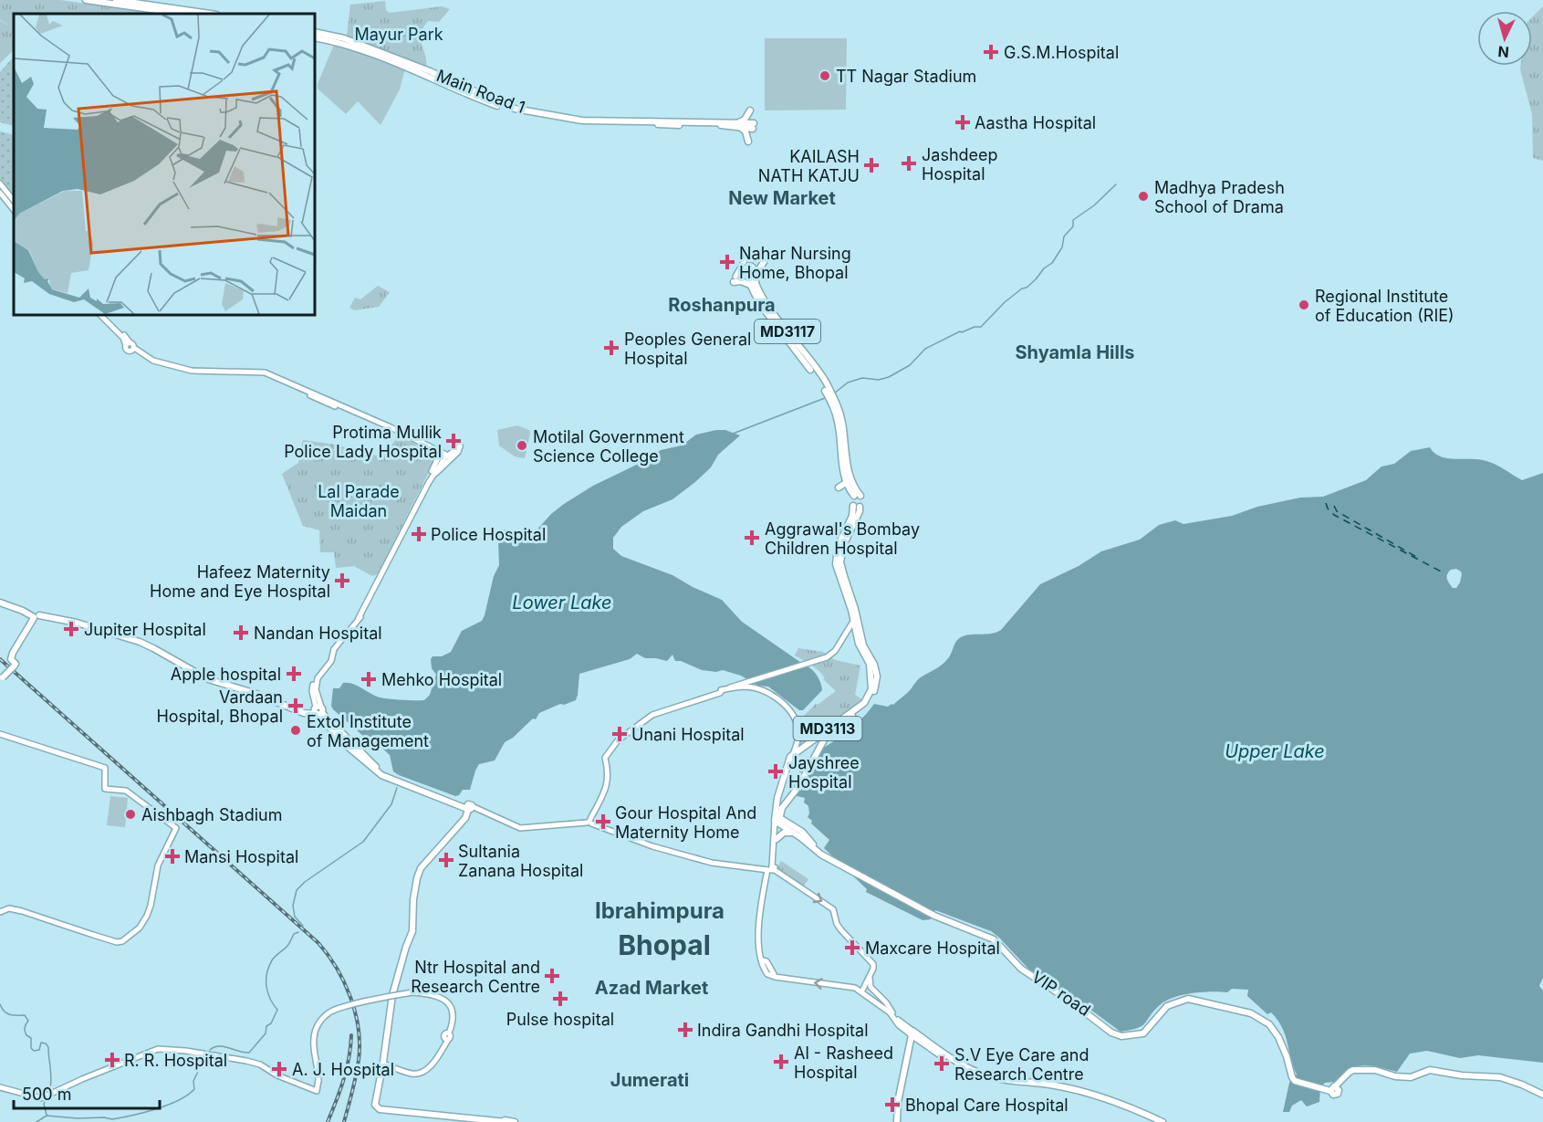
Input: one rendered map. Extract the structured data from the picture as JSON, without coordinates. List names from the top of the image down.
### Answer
{
  "streets": {
    "main road": [
      "Main Road 1",
      "MD3117",
      "MD3113",
      "VIP road"
    ]
  },
  "crossings": [
    ["MD3113", "VIP road"]
  ],
  "districts": [
    "New Market",
    "Roshanpura",
    "Shyamla Hills",
    "Ibrahimpura",
    "Bhopal",
    "Azad Market",
    "Jumerati"
  ],
  "water": ["Lower Lake", "Upper Lake"],
  "parks": ["Mayur Park", "Lal Parade Maidan"],
  "places": {
    "health": [
      "G.S.M.Hospital",
      "Aastha Hospital",
      "Jashdeep Hospital",
      "KAILASH NATH KATJU",
      "Nahar Nursing Home, Bhopal",
      "Peoples General Hospital",
      "Protima Mullik Police Lady Hospital",
      "Police Hospital",
      "Aggrawal's Bombay Children Hospital",
      "Hafeez Maternity Home and Eye Hospital",
      "Jupiter Hospital",
      "Nandan Hospital",
      "Apple hospital",
      "Mehko Hospital",
      "Vardaan Hospital, Bhopal",
      "Unani Hospital",
      "Jayshree Hospital",
      "Gour Hospital And Maternity Home",
      "Mansi Hospital",
      "Sultania Zanana Hospital",
      "Maxcare Hospital",
      "Ntr Hospital and Research Centre",
      "Pulse hospital",
      "Indira Gandhi Hospital",
      "R. R. Hospital",
      "Al - Rasheed Hospital",
      "S.V Eye Care and Research Centre",
      "A. J. Hospital",
      "Bhopal Care Hospital"
    ],
    "other": [
      "TT Nagar Stadium",
      "Madhya Pradesh School of Drama",
      "Regional Institute of Education (RIE)",
      "Motilal Government Science College",
      "Extol Institute of Management",
      "Aishbagh Stadium"
    ]
  },
  "scale_bar": "500 m",
  "north": "bottom"
}
